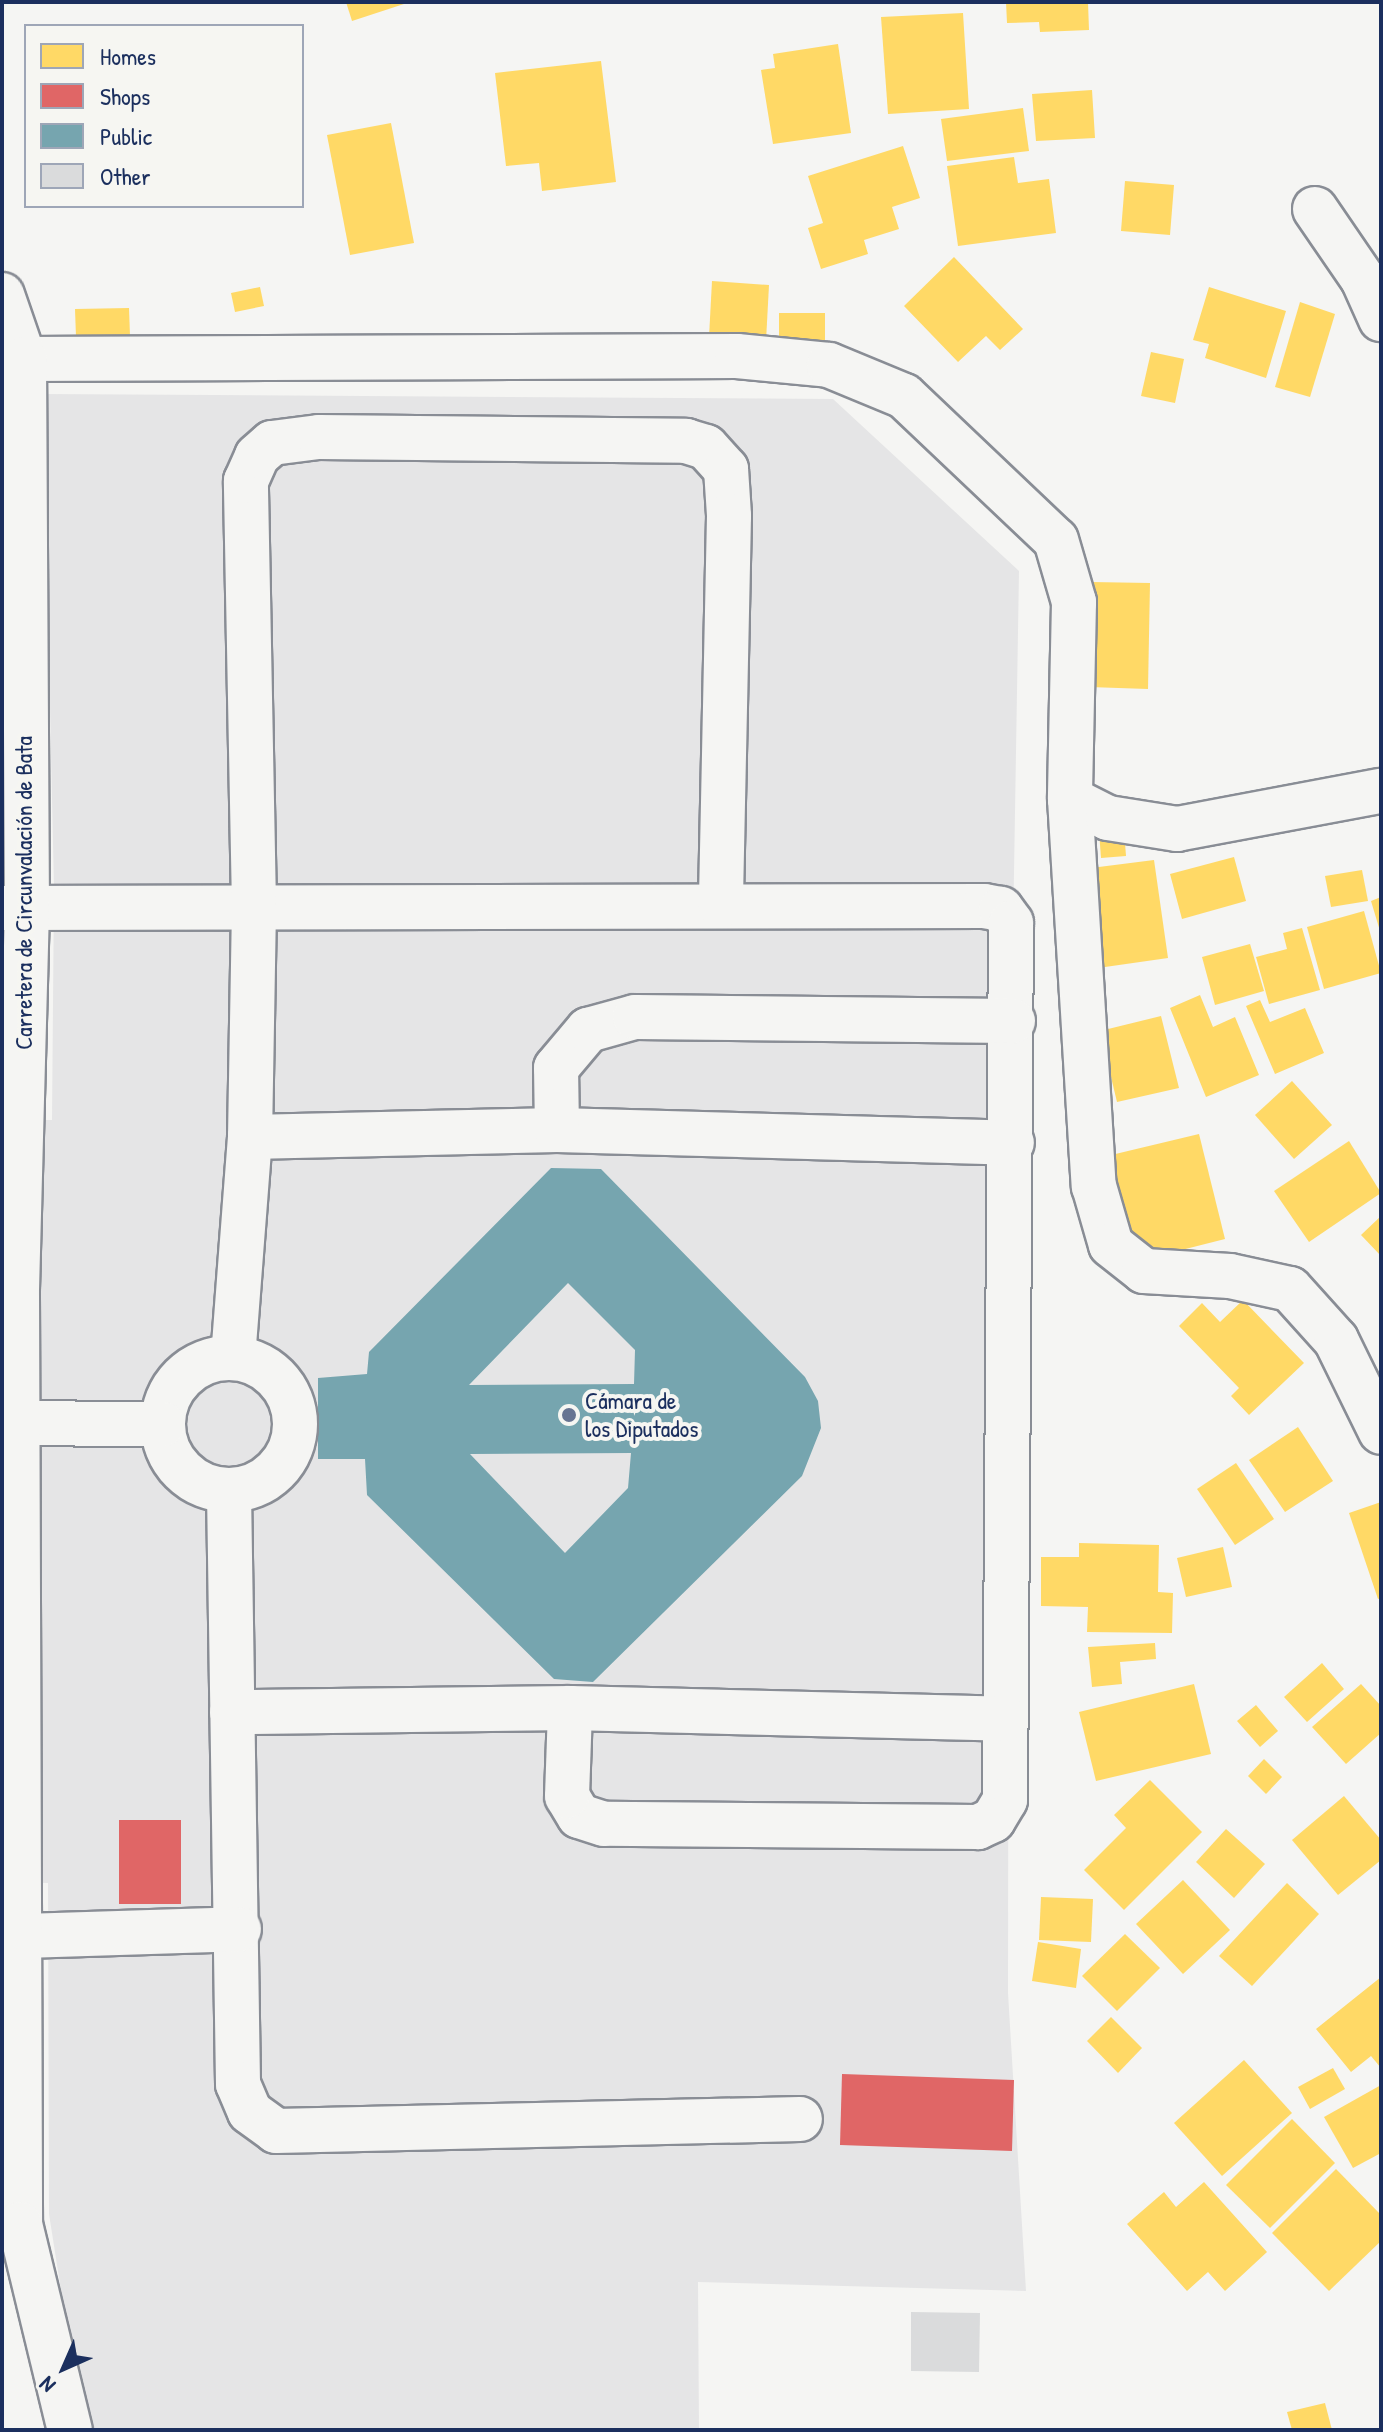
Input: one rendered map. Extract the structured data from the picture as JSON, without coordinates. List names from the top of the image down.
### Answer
{
  "streets": {
    "street": ["Carretera de Circunvalación de Bata"]
  },
  "places": ["Cámara de los Diputados"],
  "legend": [
    "Homes",
    "Shops",
    "Public",
    "Other"
  ],
  "north": "bottom left"
}
